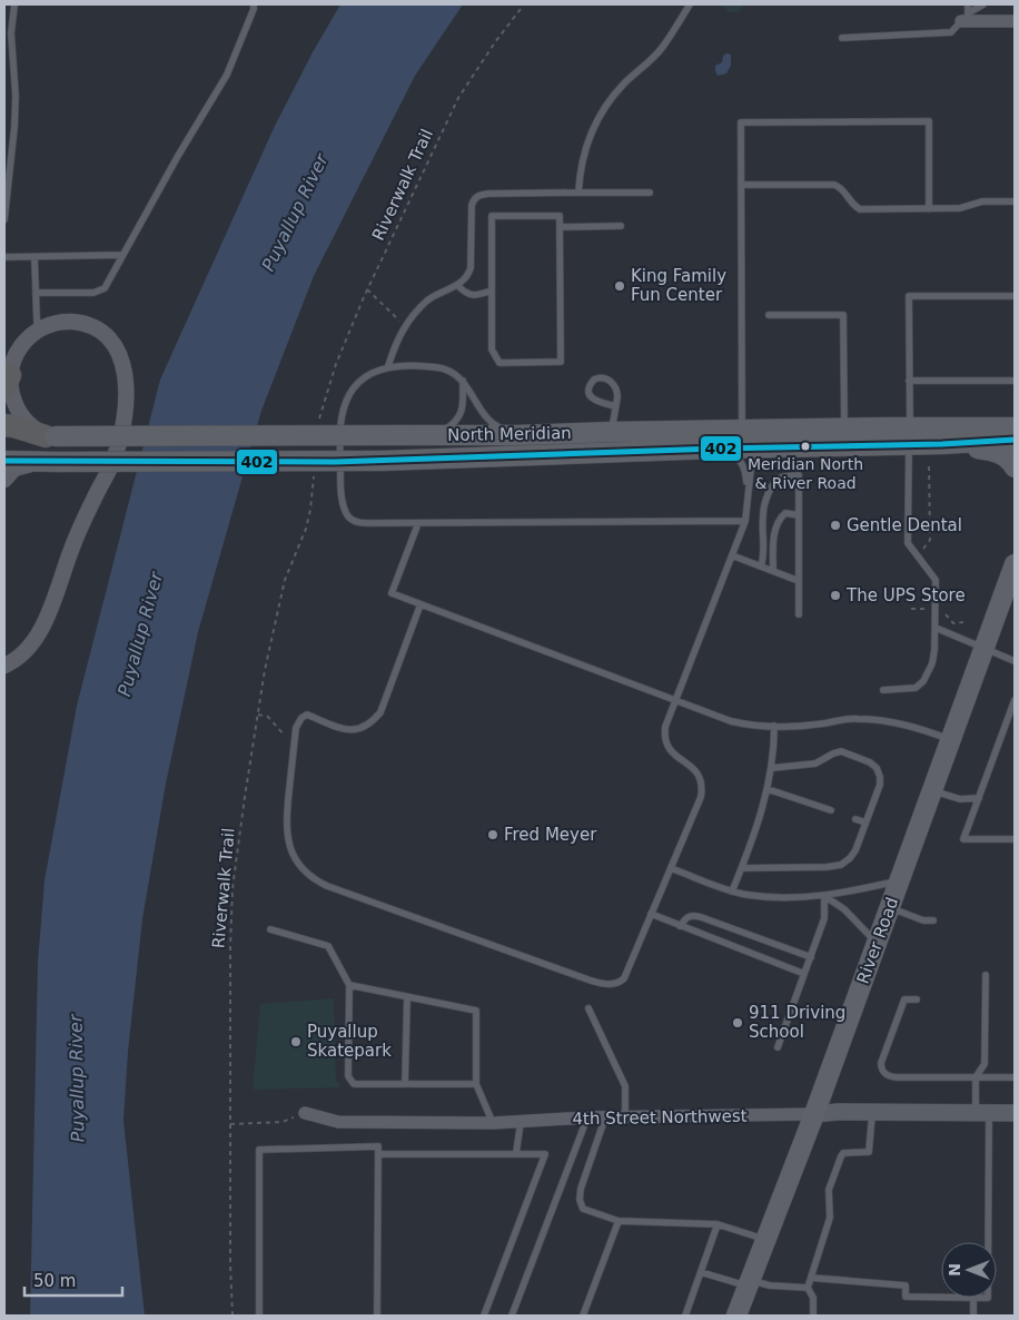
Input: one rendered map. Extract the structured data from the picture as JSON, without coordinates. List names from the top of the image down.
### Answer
{
  "streets": {
    "main road": ["North Meridian", "River Road", "4th Street Northwest"],
    "path": ["Riverwalk Trail"]
  },
  "crossings": [
    ["River Road", "4th Street Northwest"]
  ],
  "water": ["Puyallup River"],
  "places": [
    "King Family Fun Center",
    "Meridian North & River Road",
    "Gentle Dental",
    "The UPS Store",
    "Fred Meyer",
    "911 Driving School",
    "Puyallup Skatepark"
  ],
  "lines": ["transit line 402"],
  "scale_bar": "50 m",
  "north": "left"
}
